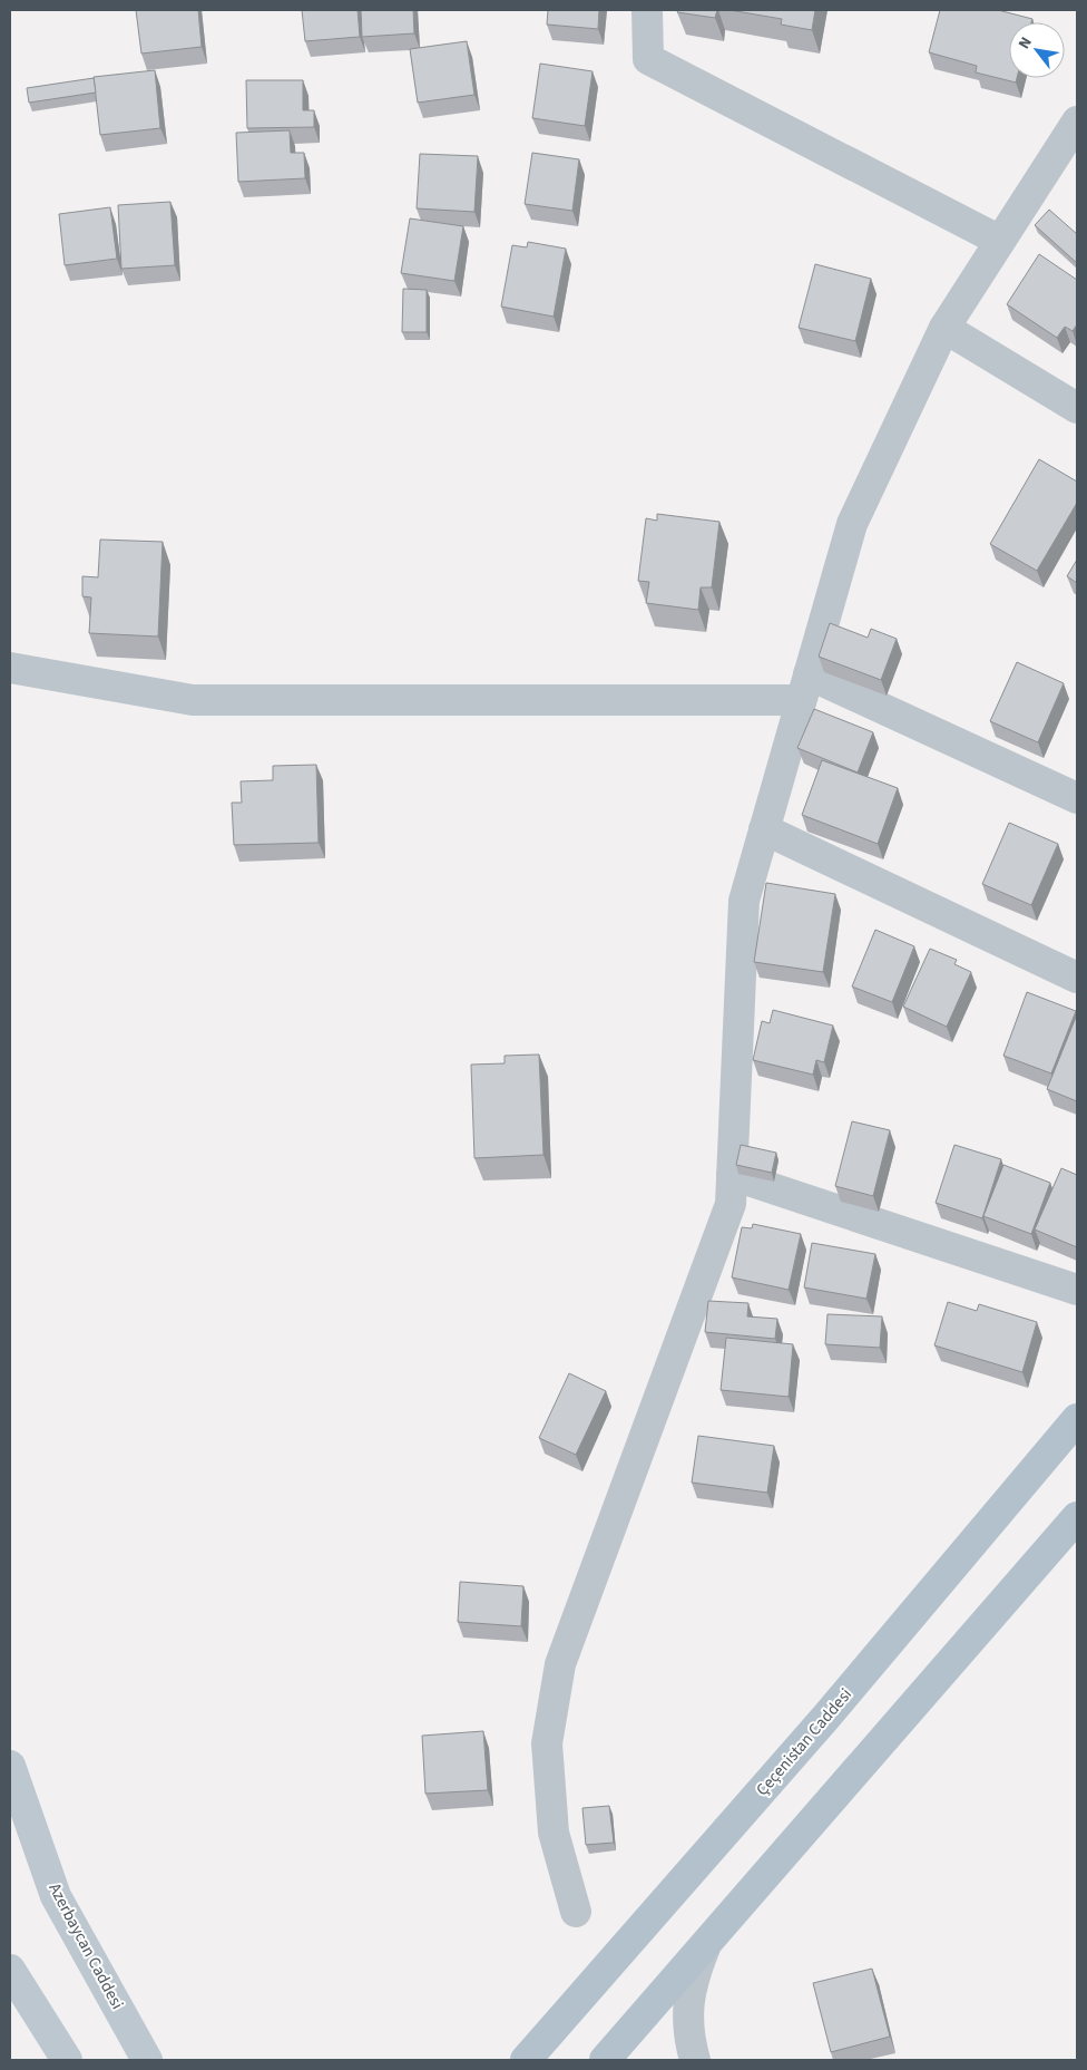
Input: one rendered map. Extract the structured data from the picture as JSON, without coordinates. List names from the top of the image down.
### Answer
{
  "streets": {
    "main road": ["Çeçenistan Caddesi", "Azerbaycan Caddesi"]
  },
  "north": "top left"
}
